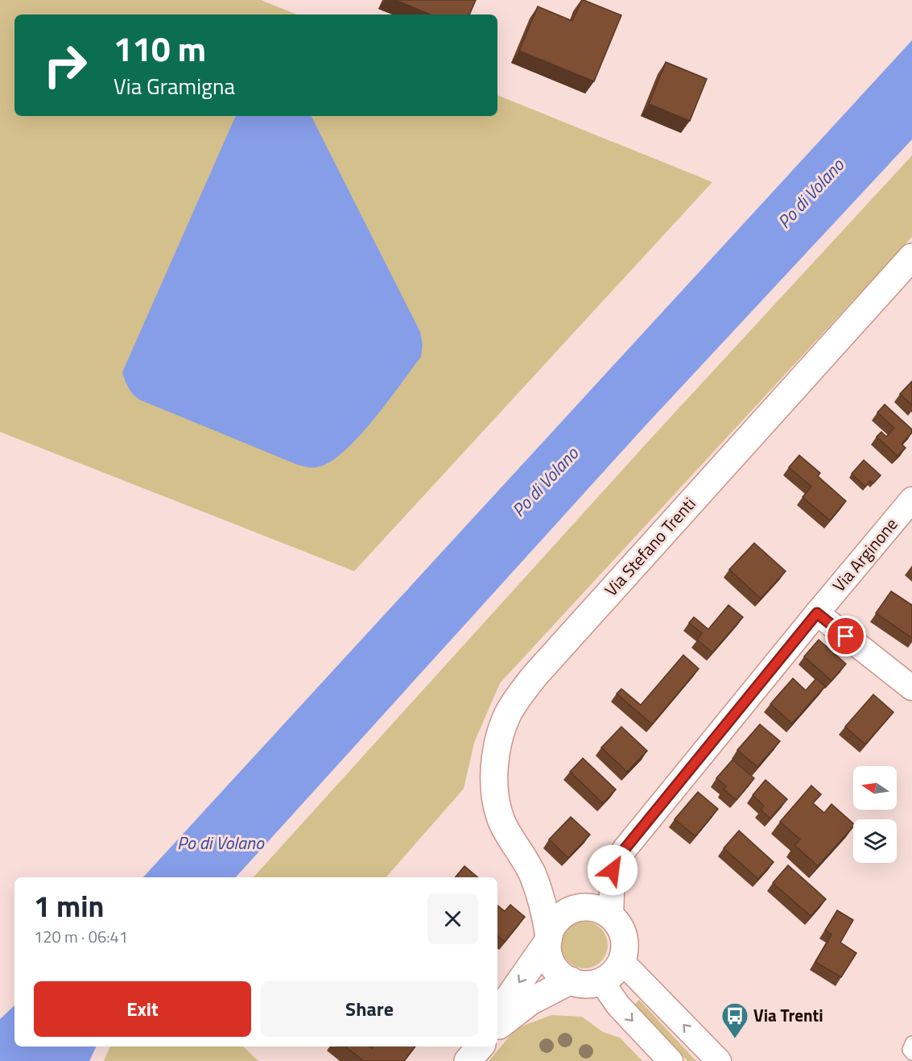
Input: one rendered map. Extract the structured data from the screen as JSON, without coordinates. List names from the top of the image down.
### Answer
{
  "streets": {
    "main road": ["Via Stefano Trenti"],
    "street": ["Via Arginone"]
  },
  "crossings": [
    ["Via Stefano Trenti", "Via Arginone"]
  ],
  "water": ["Po di Volano"],
  "places": {
    "bus stop": ["Via Trenti"]
  },
  "north": "left",
  "page": {
    "turn": ["110 m", "Via Gramigna"],
    "heading": ["1 min", "120 m · 06:41"],
    "buttons": ["Exit", "Share"]
  }
}
